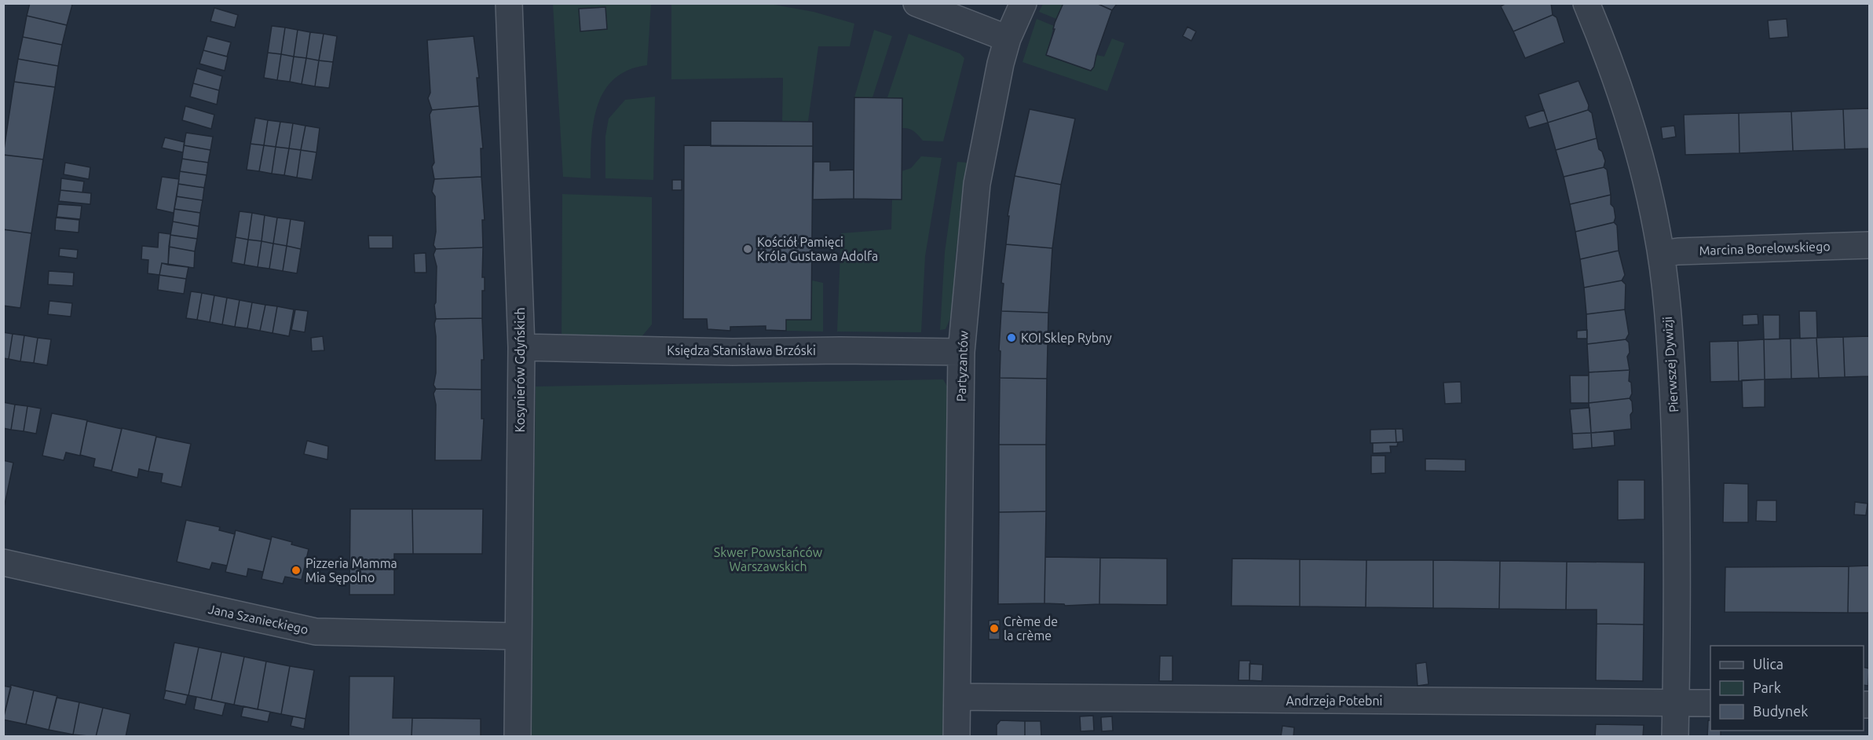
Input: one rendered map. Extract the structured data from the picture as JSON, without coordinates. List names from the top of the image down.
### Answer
{
  "streets": {
    "street": [
      "Marcina Borelowskiego",
      "Księdza Stanisława Brzóski",
      "Pierwszej Dywizji",
      "Partyzantów",
      "Kosynierów Gdyńskich",
      "Jana Szanieckiego",
      "Andrzeja Potebni"
    ]
  },
  "crossings": [
    ["Marcina Borelowskiego", "Pierwszej Dywizji"],
    ["Księdza Stanisława Brzóski", "Partyzantów"],
    ["Księdza Stanisława Brzóski", "Kosynierów Gdyńskich"],
    ["Pierwszej Dywizji", "Andrzeja Potebni"],
    ["Partyzantów", "Andrzeja Potebni"],
    ["Kosynierów Gdyńskich", "Jana Szanieckiego"]
  ],
  "parks": ["Skwer Powstańców Warszawskich"],
  "places": [
    "Kościół Pamięci Króla Gustawa Adolfa",
    "KOI Sklep Rybny",
    "Pizzeria Mamma Mia Sępolno",
    "Crème de la crème"
  ],
  "legend": ["Ulica", "Park", "Budynek"]
}
